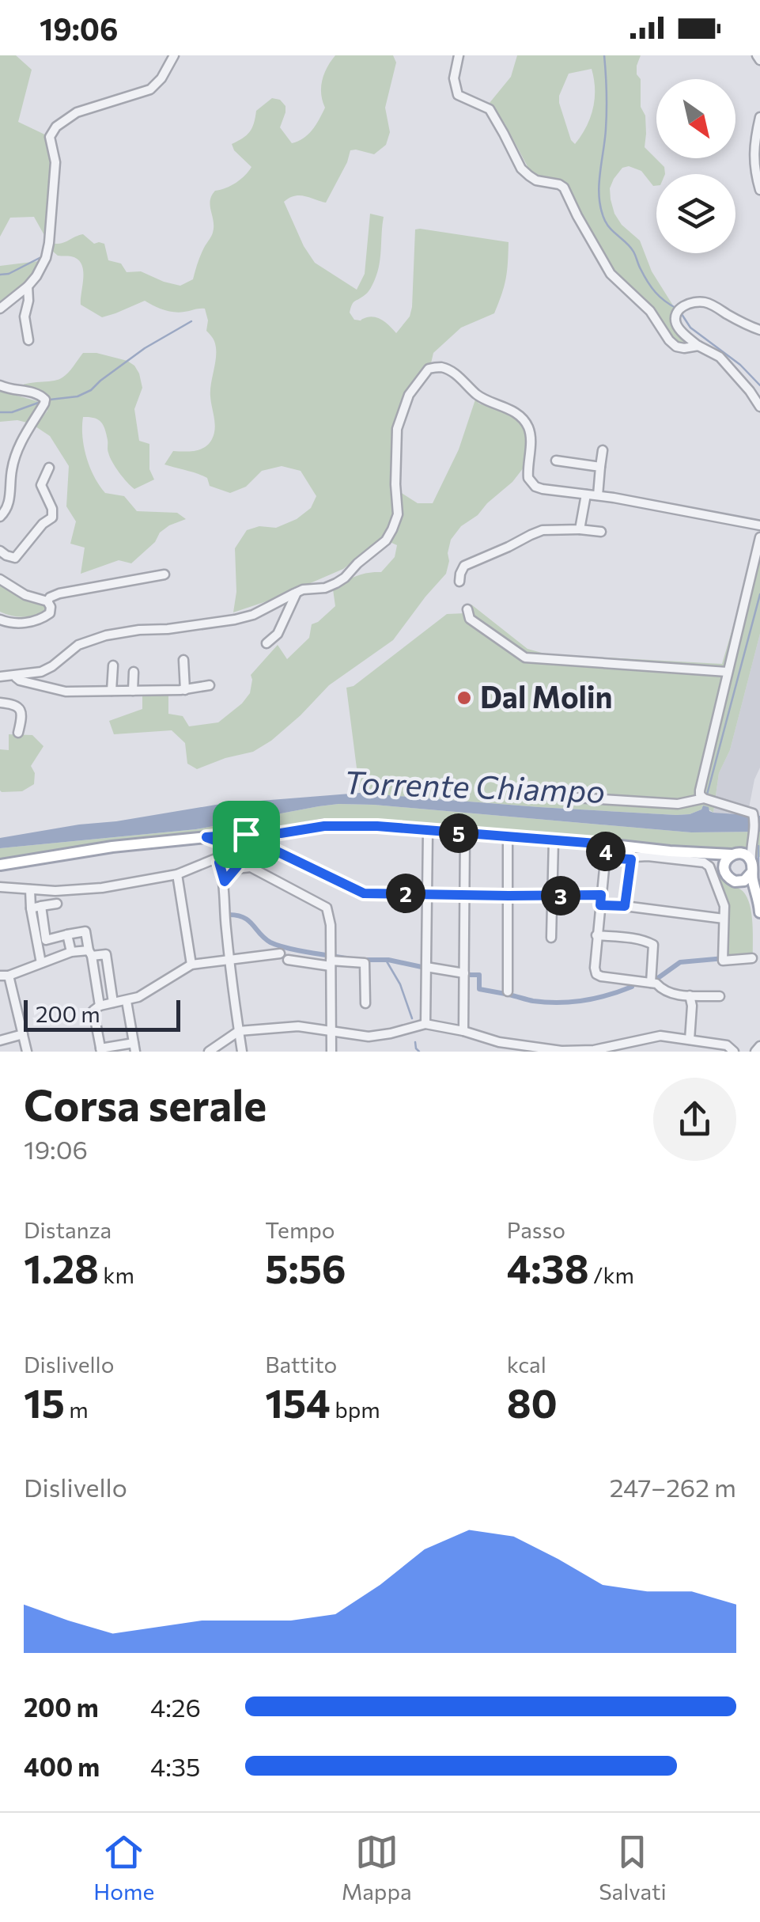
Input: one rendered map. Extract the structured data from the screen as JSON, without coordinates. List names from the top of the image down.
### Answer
{
  "water": ["Torrente Chiampo"],
  "places": ["Dal Molin"],
  "scale_bar": "200 m",
  "north": "bottom right",
  "page": {
    "status": "19:06",
    "pins": [
      "5",
      "4",
      "2",
      "3"
    ],
    "scale": "200 m",
    "heading": ["Corsa serale", "19:06"],
    "stats": [
      ["Distanza", "1.28 km"],
      ["Tempo", "5:56"],
      ["Passo", "4:38 /km"],
      ["Dislivello", "15 m"],
      ["Battito", "154 bpm"],
      ["kcal", "80"]
    ],
    "chart": ["Dislivello", "247–262 m"],
    "list": [
      {
        "name": "200 m",
        "note": "4:26"
      },
      {
        "name": "400 m",
        "note": "4:35"
      }
    ],
    "tabs": ["Home", "Mappa", "Salvati"]
  }
}
